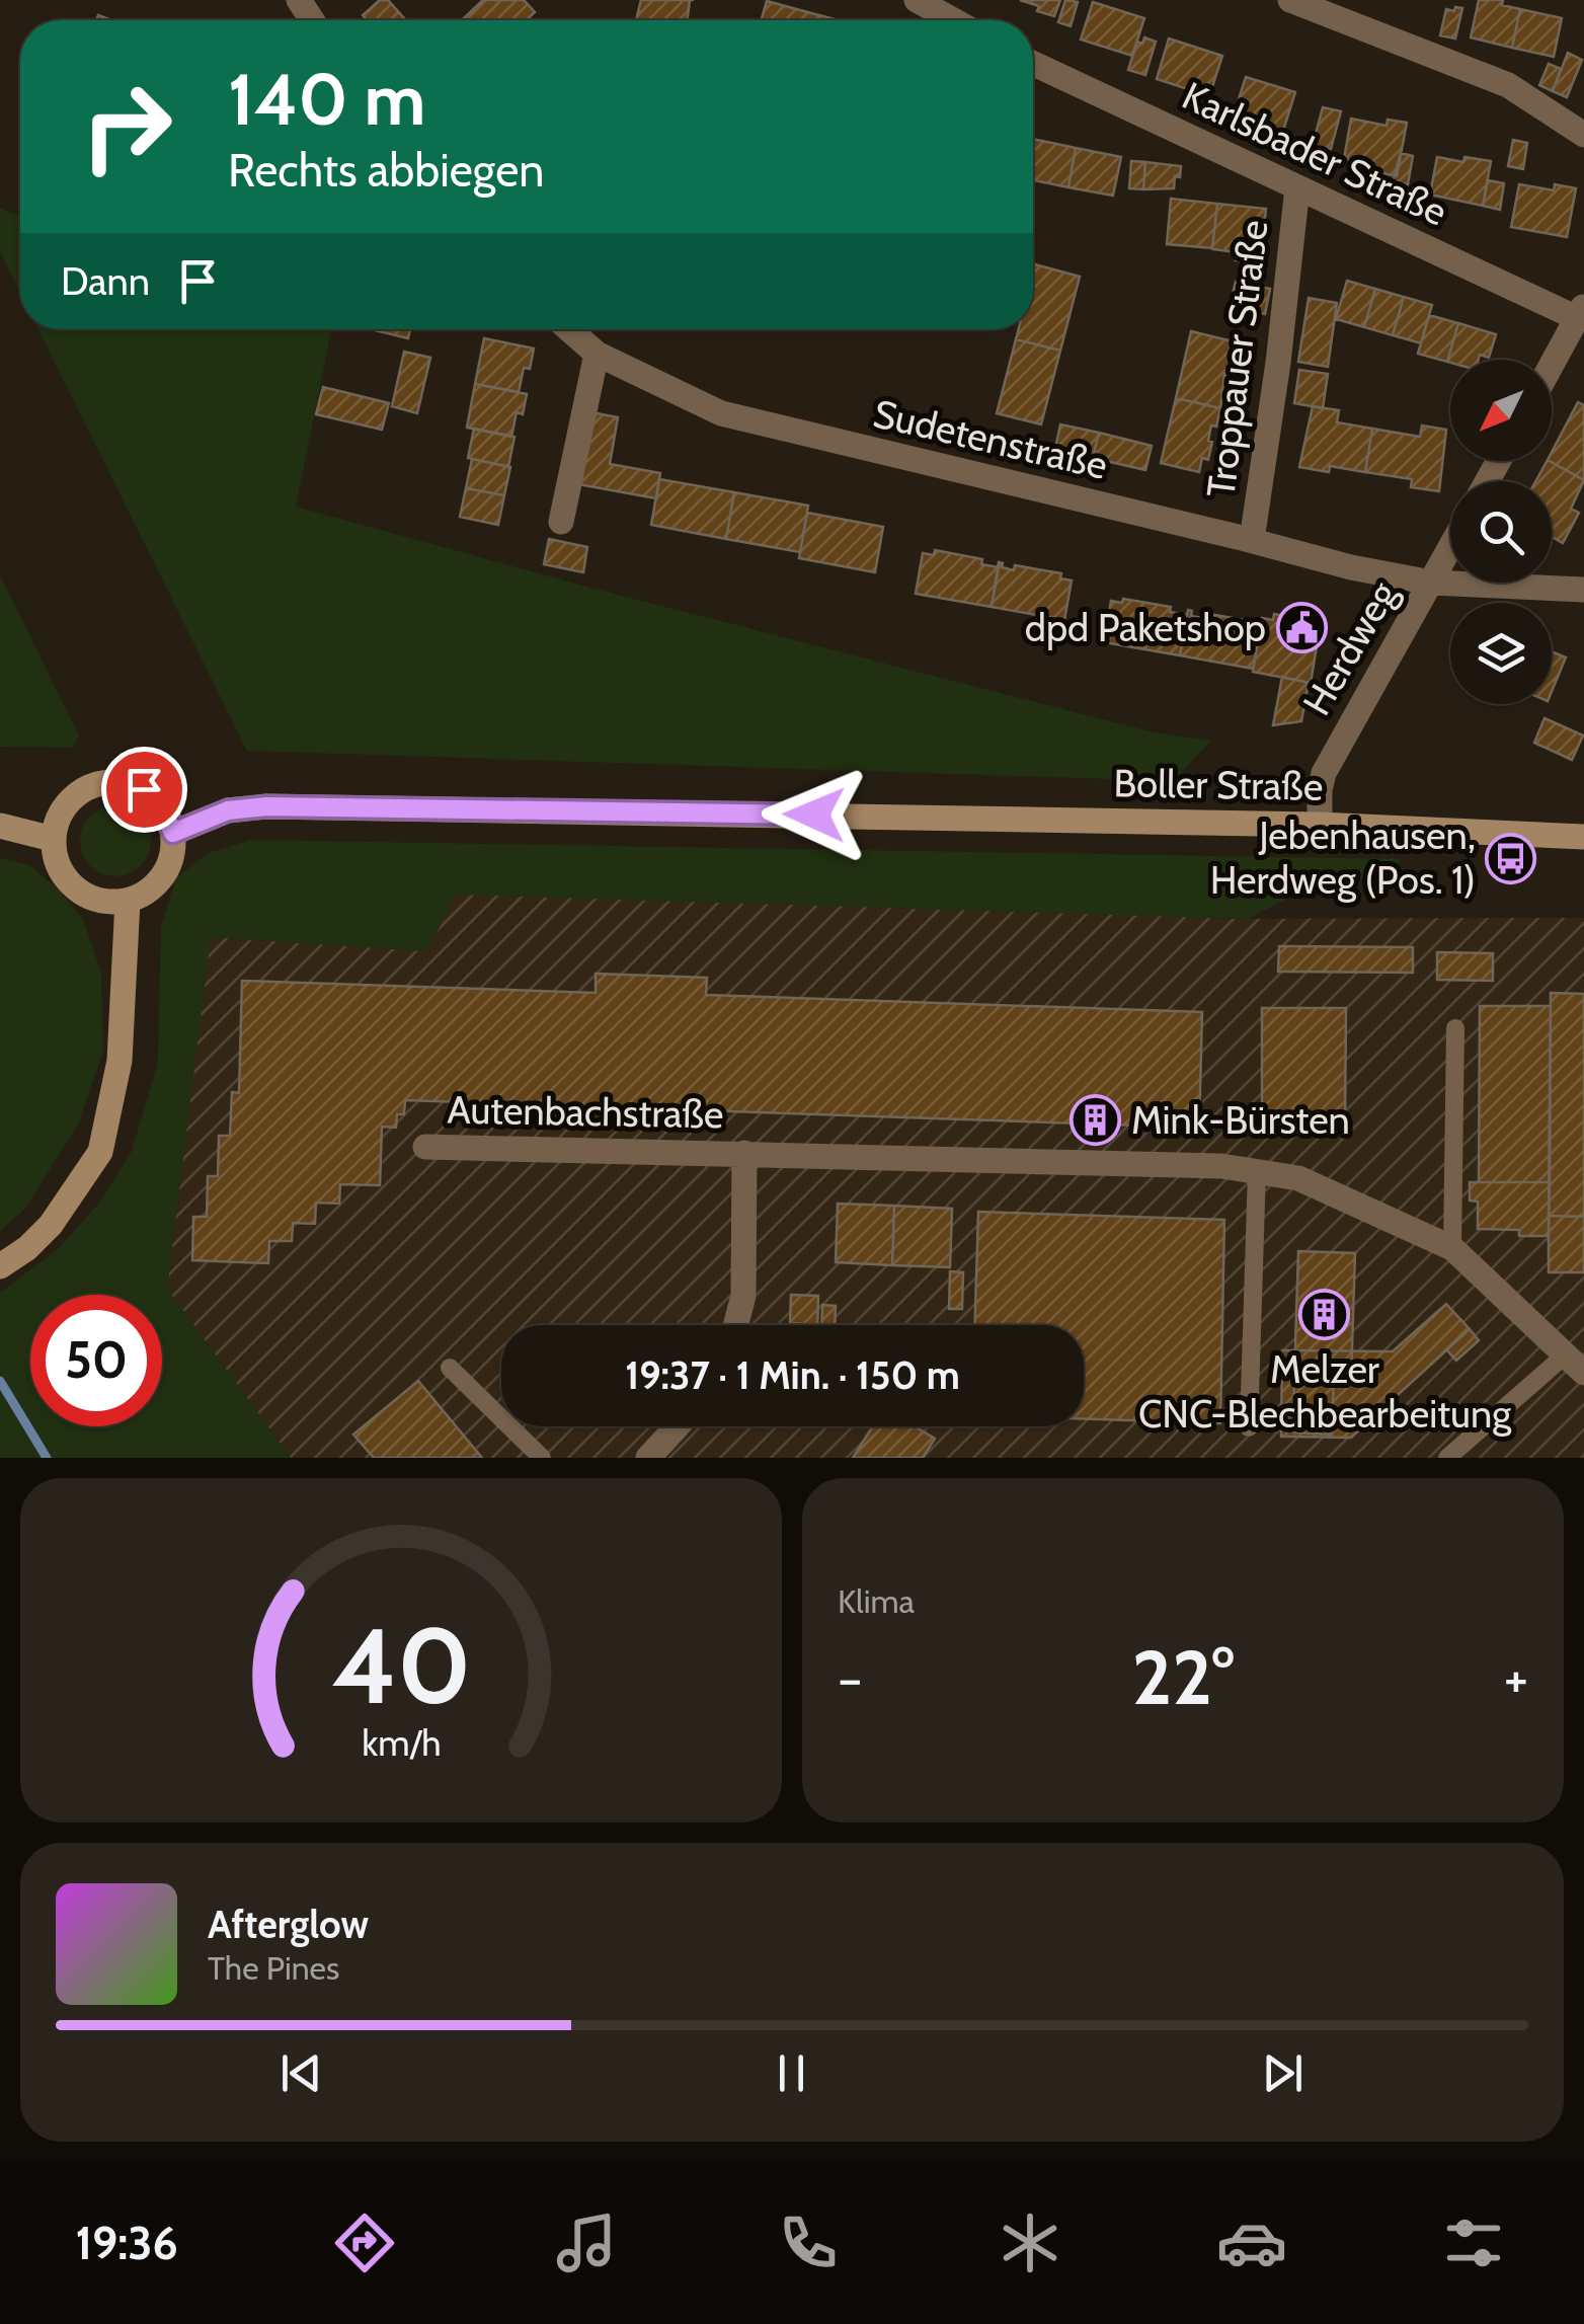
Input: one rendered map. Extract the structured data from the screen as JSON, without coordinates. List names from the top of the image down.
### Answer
{
  "streets": {
    "main road": ["Boller Straße"],
    "street": [
      "Karlsbader Straße",
      "Troppauer Straße",
      "Sudetenstraße",
      "Herdweg",
      "Autenbachstraße"
    ]
  },
  "crossings": [
    ["Karlsbader Straße", "Troppauer Straße"],
    ["Troppauer Straße", "Sudetenstraße"],
    ["Sudetenstraße", "Herdweg"],
    ["Herdweg", "Boller Straße"]
  ],
  "places": {
    "public building": ["dpd Paketshop"],
    "bus stop": ["Jebenhausen, Herdweg (Pos. 1)"],
    "building": ["Mink-Bürsten", "Melzer CNC-Blechbearbeitung"]
  },
  "north": "bottom left",
  "page": {
    "turn": ["140 m", "Rechts abbiegen"],
    "then": "Dann",
    "limit": "50",
    "trip": "19:37 · 1 Min. · 150 m",
    "tile": "Klima",
    "heat": ["−", "22°", "+"],
    "song": ["Afterglow", "The Pines"],
    "tabs": "19:36",
    "gauge": ["40", "km/h"]
  }
}
